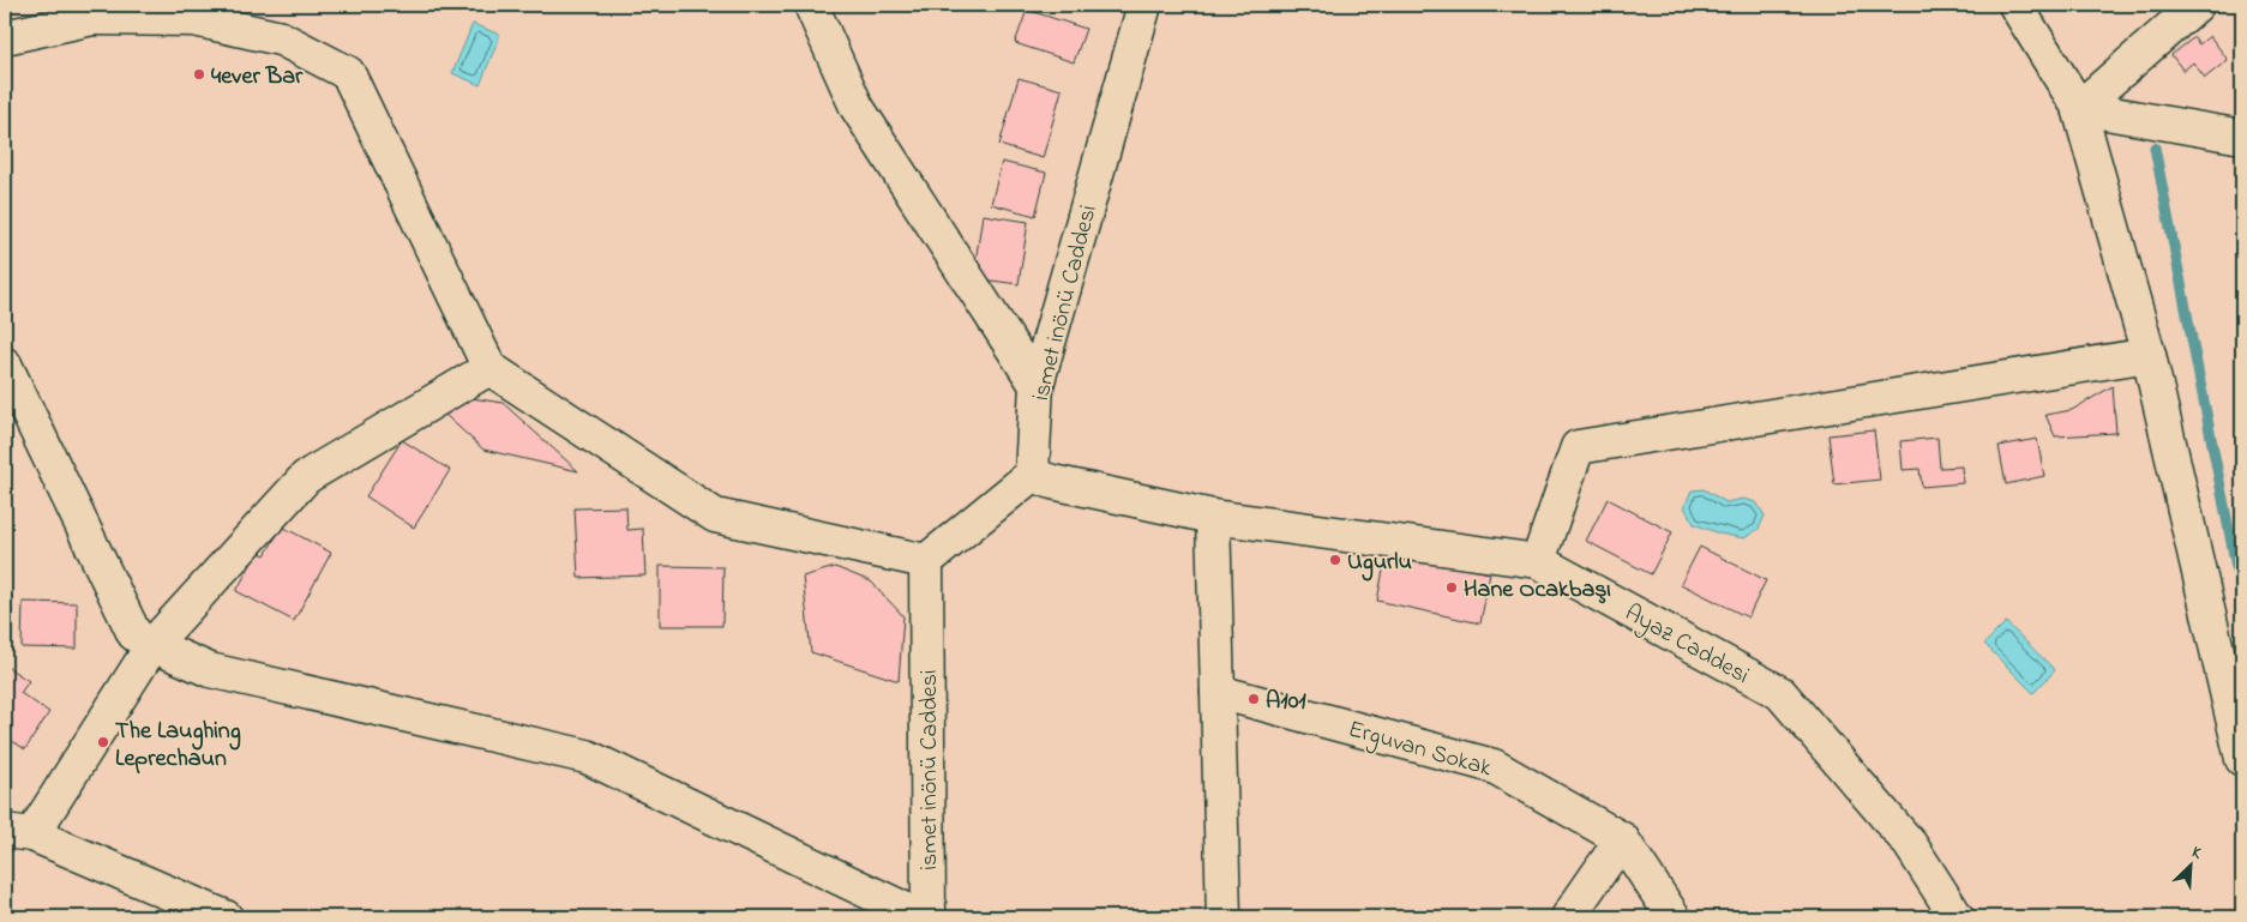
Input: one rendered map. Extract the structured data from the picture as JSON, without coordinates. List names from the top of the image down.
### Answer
{
  "streets": {
    "street": ["ismet inönü Caddesi", "Ayaz Caddesi", "Erguvan Sokak"]
  },
  "crossings": [
    ["ismet inönü Caddesi", "Ayaz Caddesi"]
  ],
  "places": [
    "4ever Bar",
    "Ugurlu",
    "Hane Ocakbaşı",
    "A101",
    "The Laughing Leprechaun"
  ],
  "north": "top right"
}
